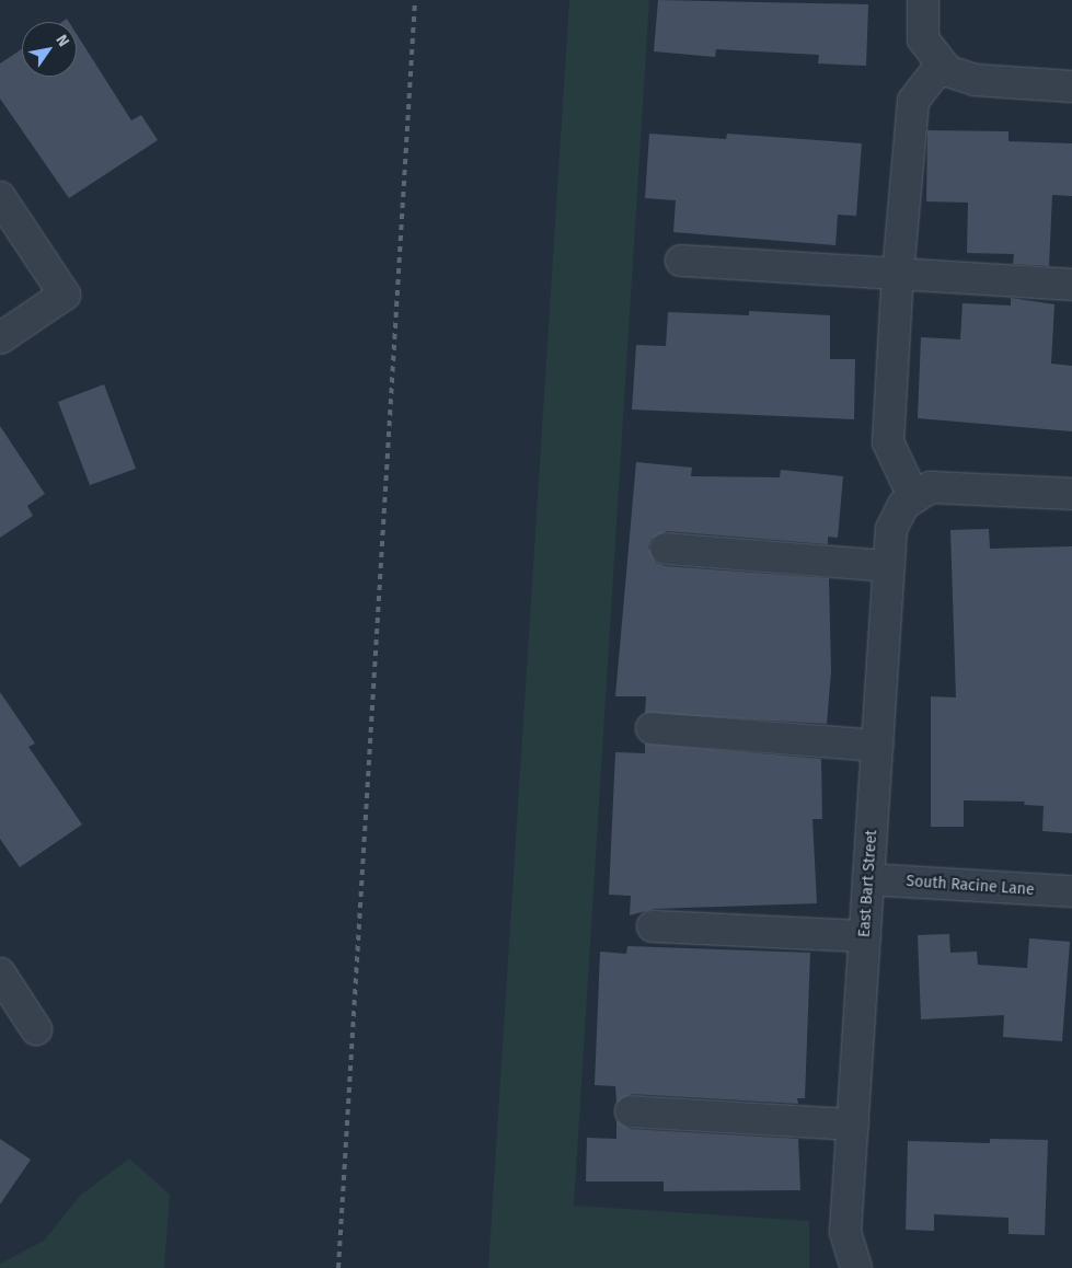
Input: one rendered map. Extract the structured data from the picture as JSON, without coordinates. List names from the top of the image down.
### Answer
{
  "streets": {
    "street": ["East Bart Street", "South Racine Lane"]
  },
  "crossings": [
    ["East Bart Street", "South Racine Lane"]
  ],
  "north": "top right"
}
